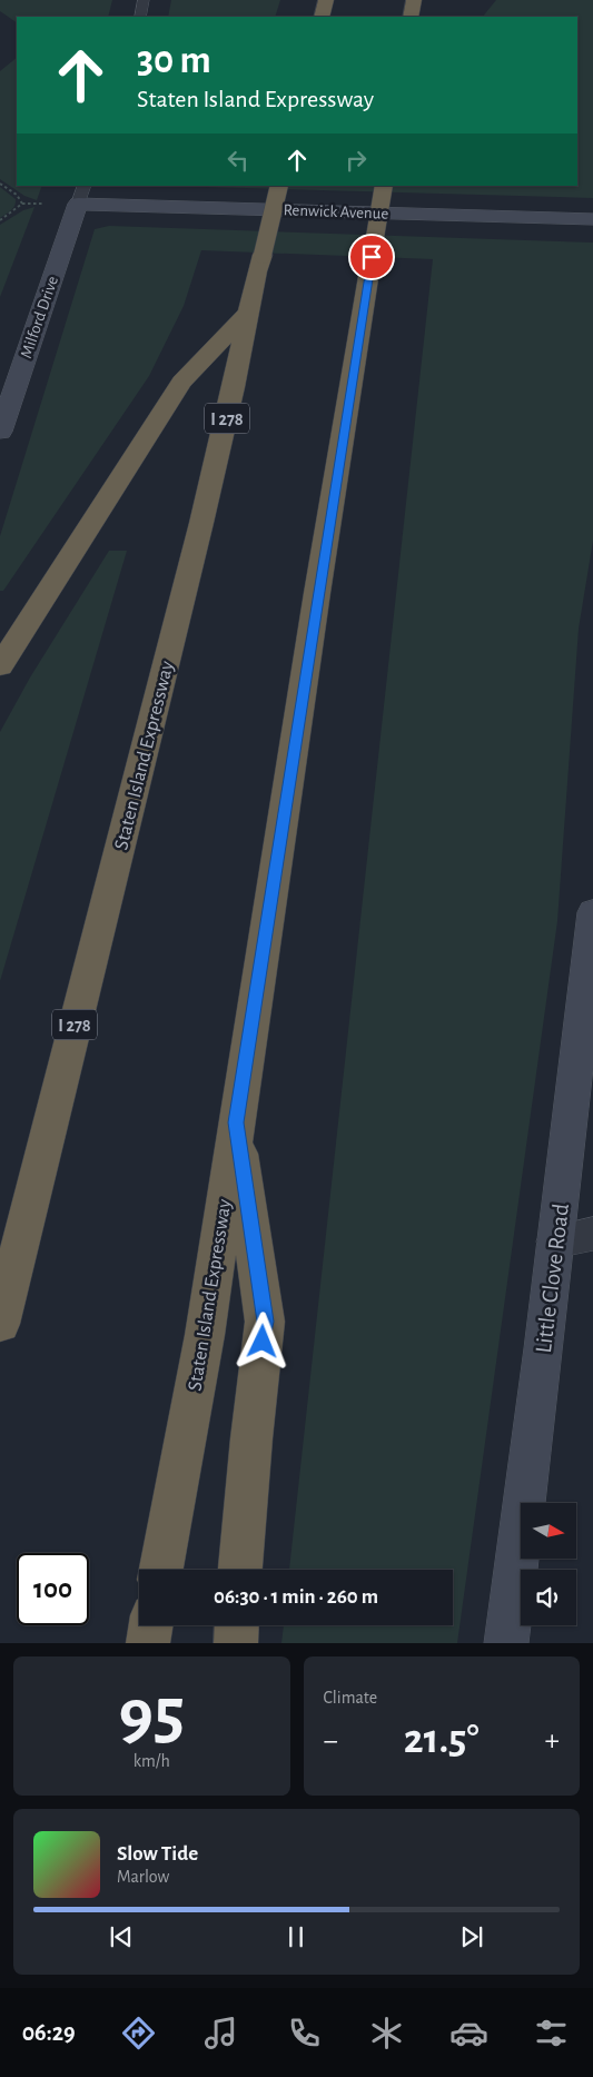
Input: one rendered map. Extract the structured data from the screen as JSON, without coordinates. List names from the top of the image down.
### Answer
{
  "streets": {
    "highway": ["I 278", "Staten Island Expressway"],
    "street": ["Renwick Avenue", "Milford Drive", "Little Clove Road"]
  },
  "crossings": [
    ["Renwick Avenue", "Milford Drive"]
  ],
  "north": "right",
  "page": {
    "turn": ["30 m", "Staten Island Expressway"],
    "limit": "100",
    "trip": "06:30 · 1 min · 260 m",
    "tile": [
      ["95", "km/h"],
      "Climate"
    ],
    "heat": ["−", "21.5°", "+"],
    "song": ["Slow Tide", "Marlow"],
    "tabs": "06:29"
  }
}
